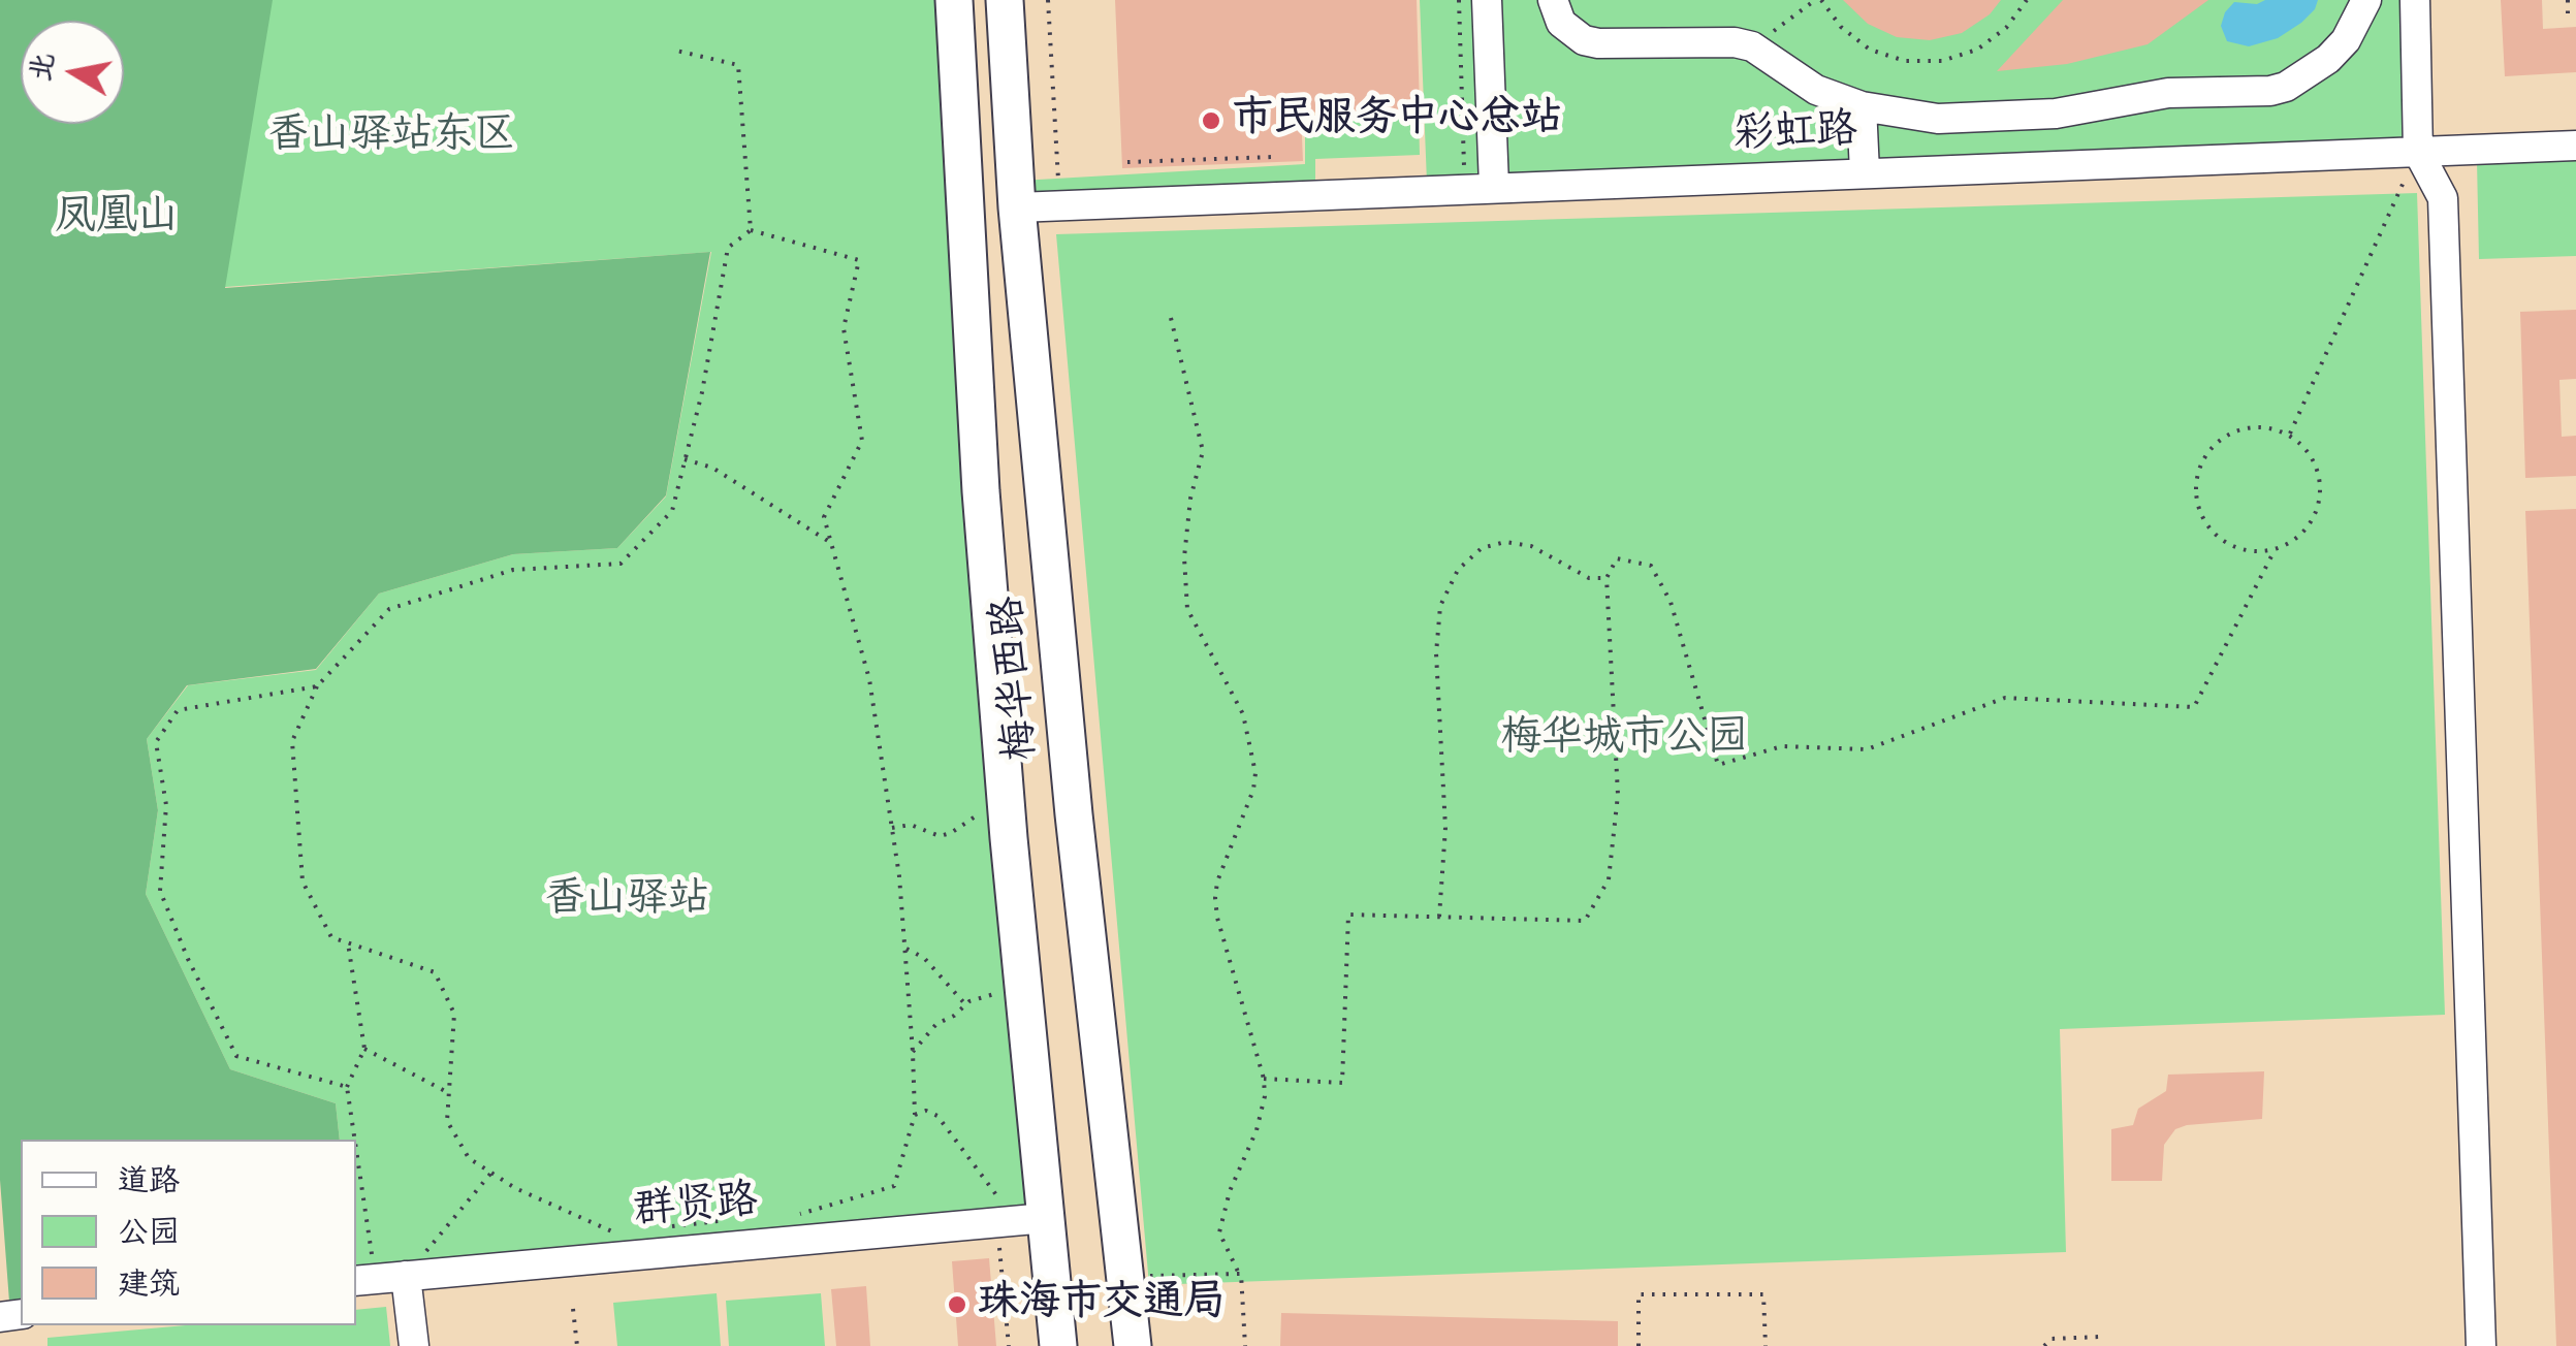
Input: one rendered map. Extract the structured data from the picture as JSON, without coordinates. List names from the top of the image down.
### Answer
{
  "streets": {
    "main road": ["梅华西路"],
    "street": ["彩虹路", "群贤路"]
  },
  "crossings": [
    ["彩虹路", "梅华西路"],
    ["梅华西路", "群贤路"]
  ],
  "parks": [
    "香山驿站东区",
    "凤凰山",
    "梅华城市公园",
    "香山驿站"
  ],
  "places": ["市民服务中心总站", "珠海市交通局"],
  "legend": ["道路", "公园", "建筑"],
  "north": "left"
}
